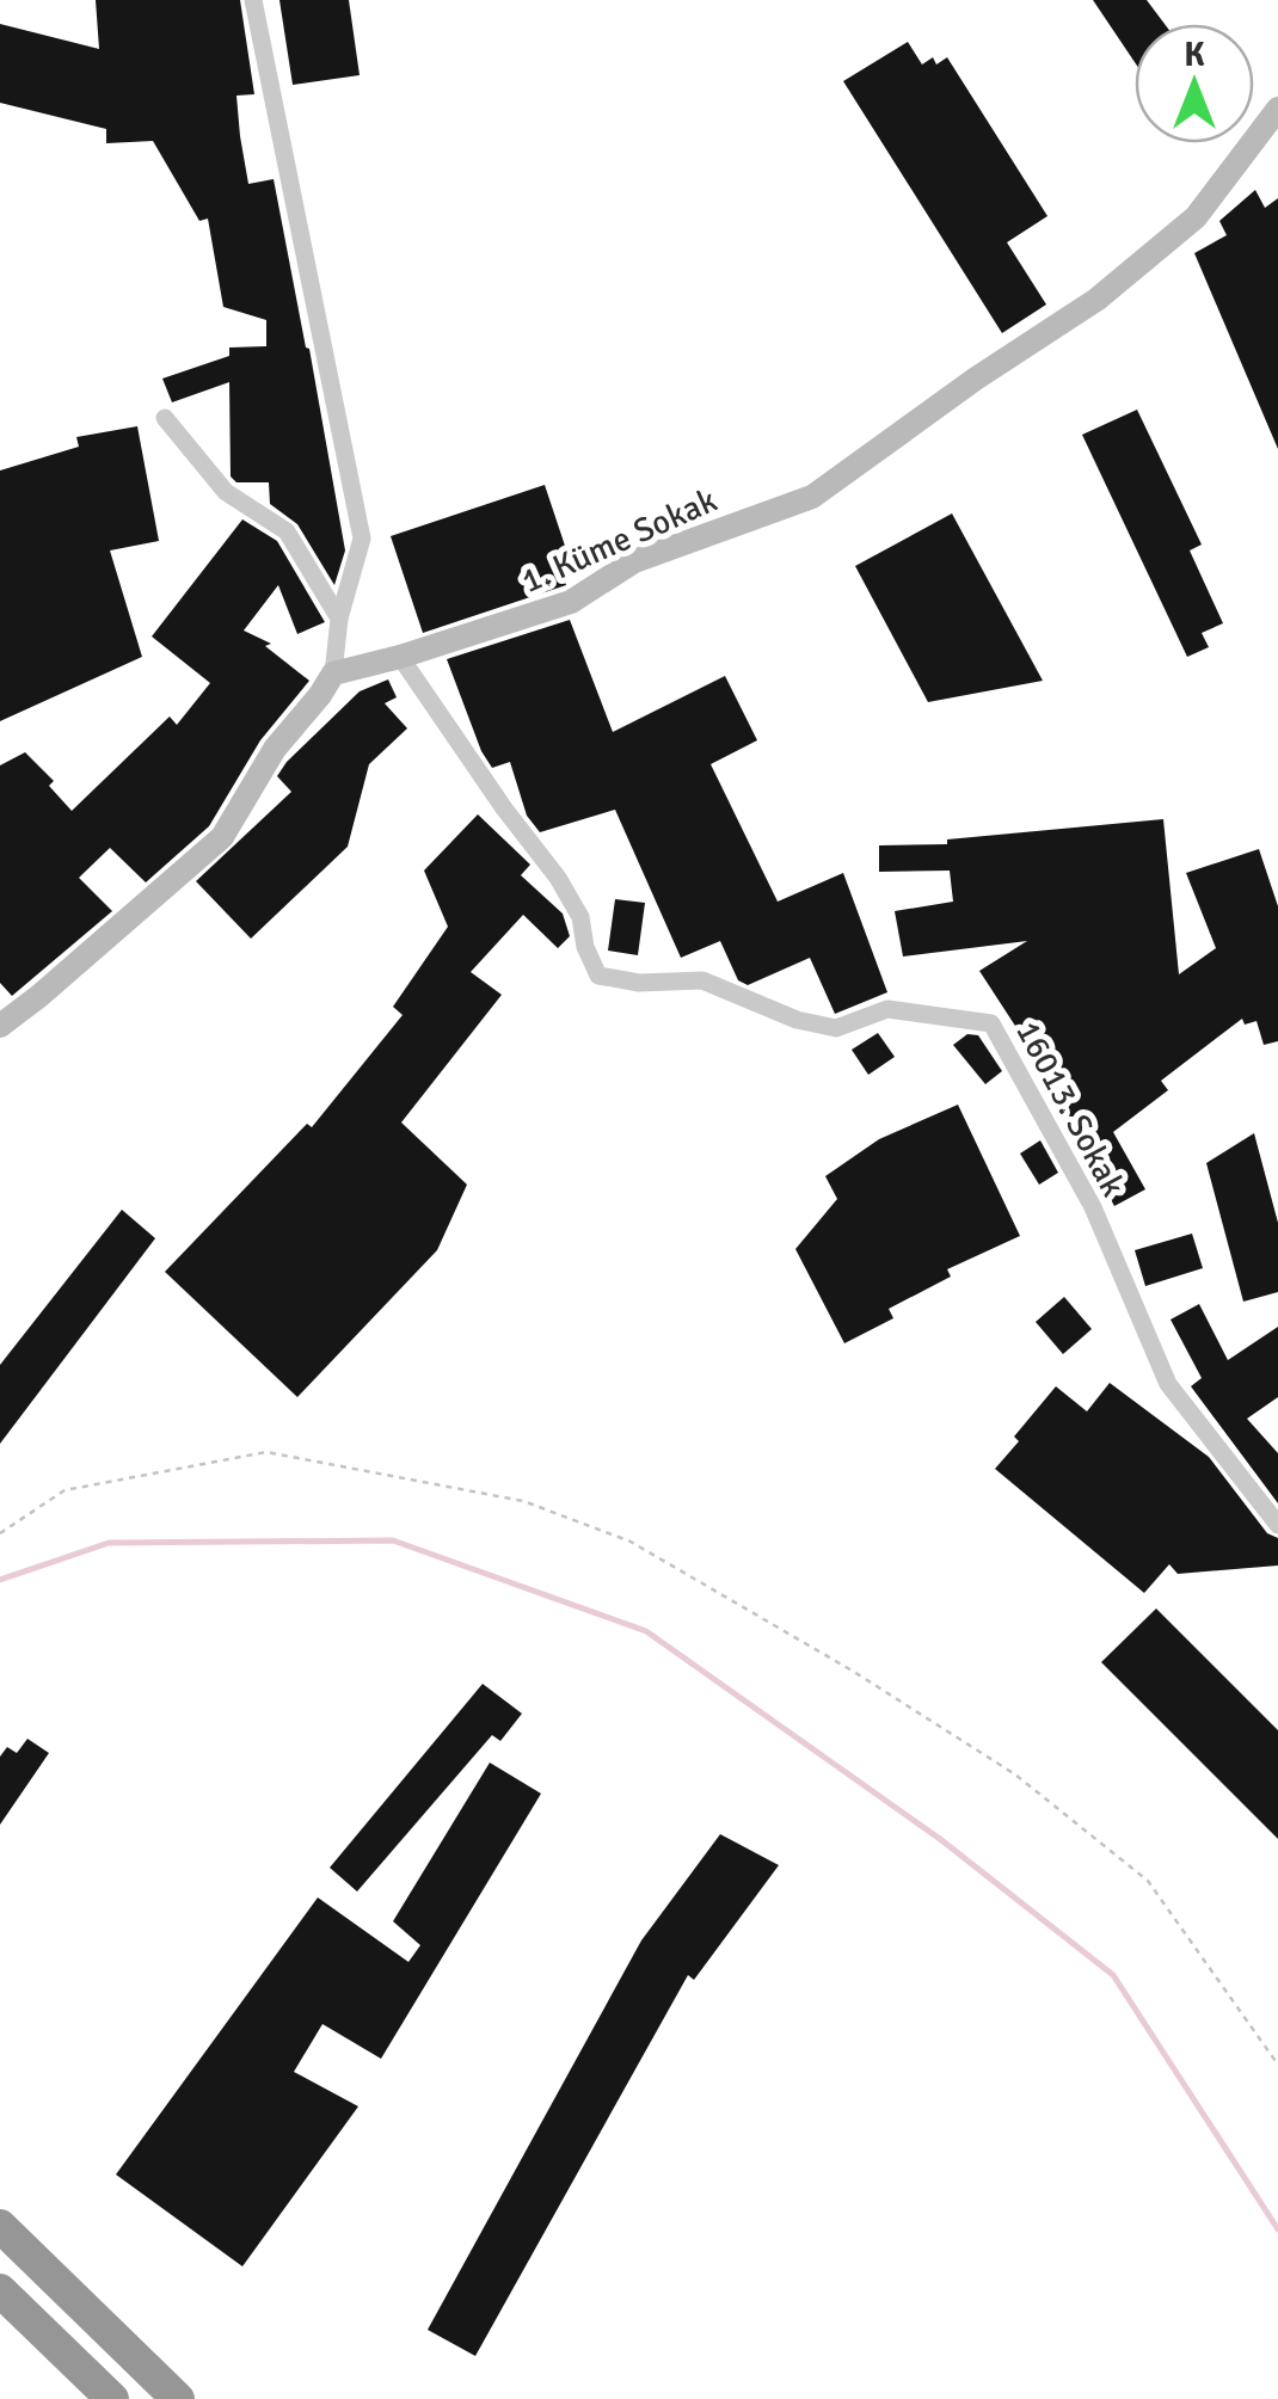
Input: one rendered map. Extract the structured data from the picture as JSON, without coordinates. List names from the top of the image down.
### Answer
{
  "streets": {
    "street": ["1. Küme Sokak", "16013. Sokak"]
  },
  "crossings": [
    ["1. Küme Sokak", "16013. Sokak"]
  ],
  "north": "top"
}
